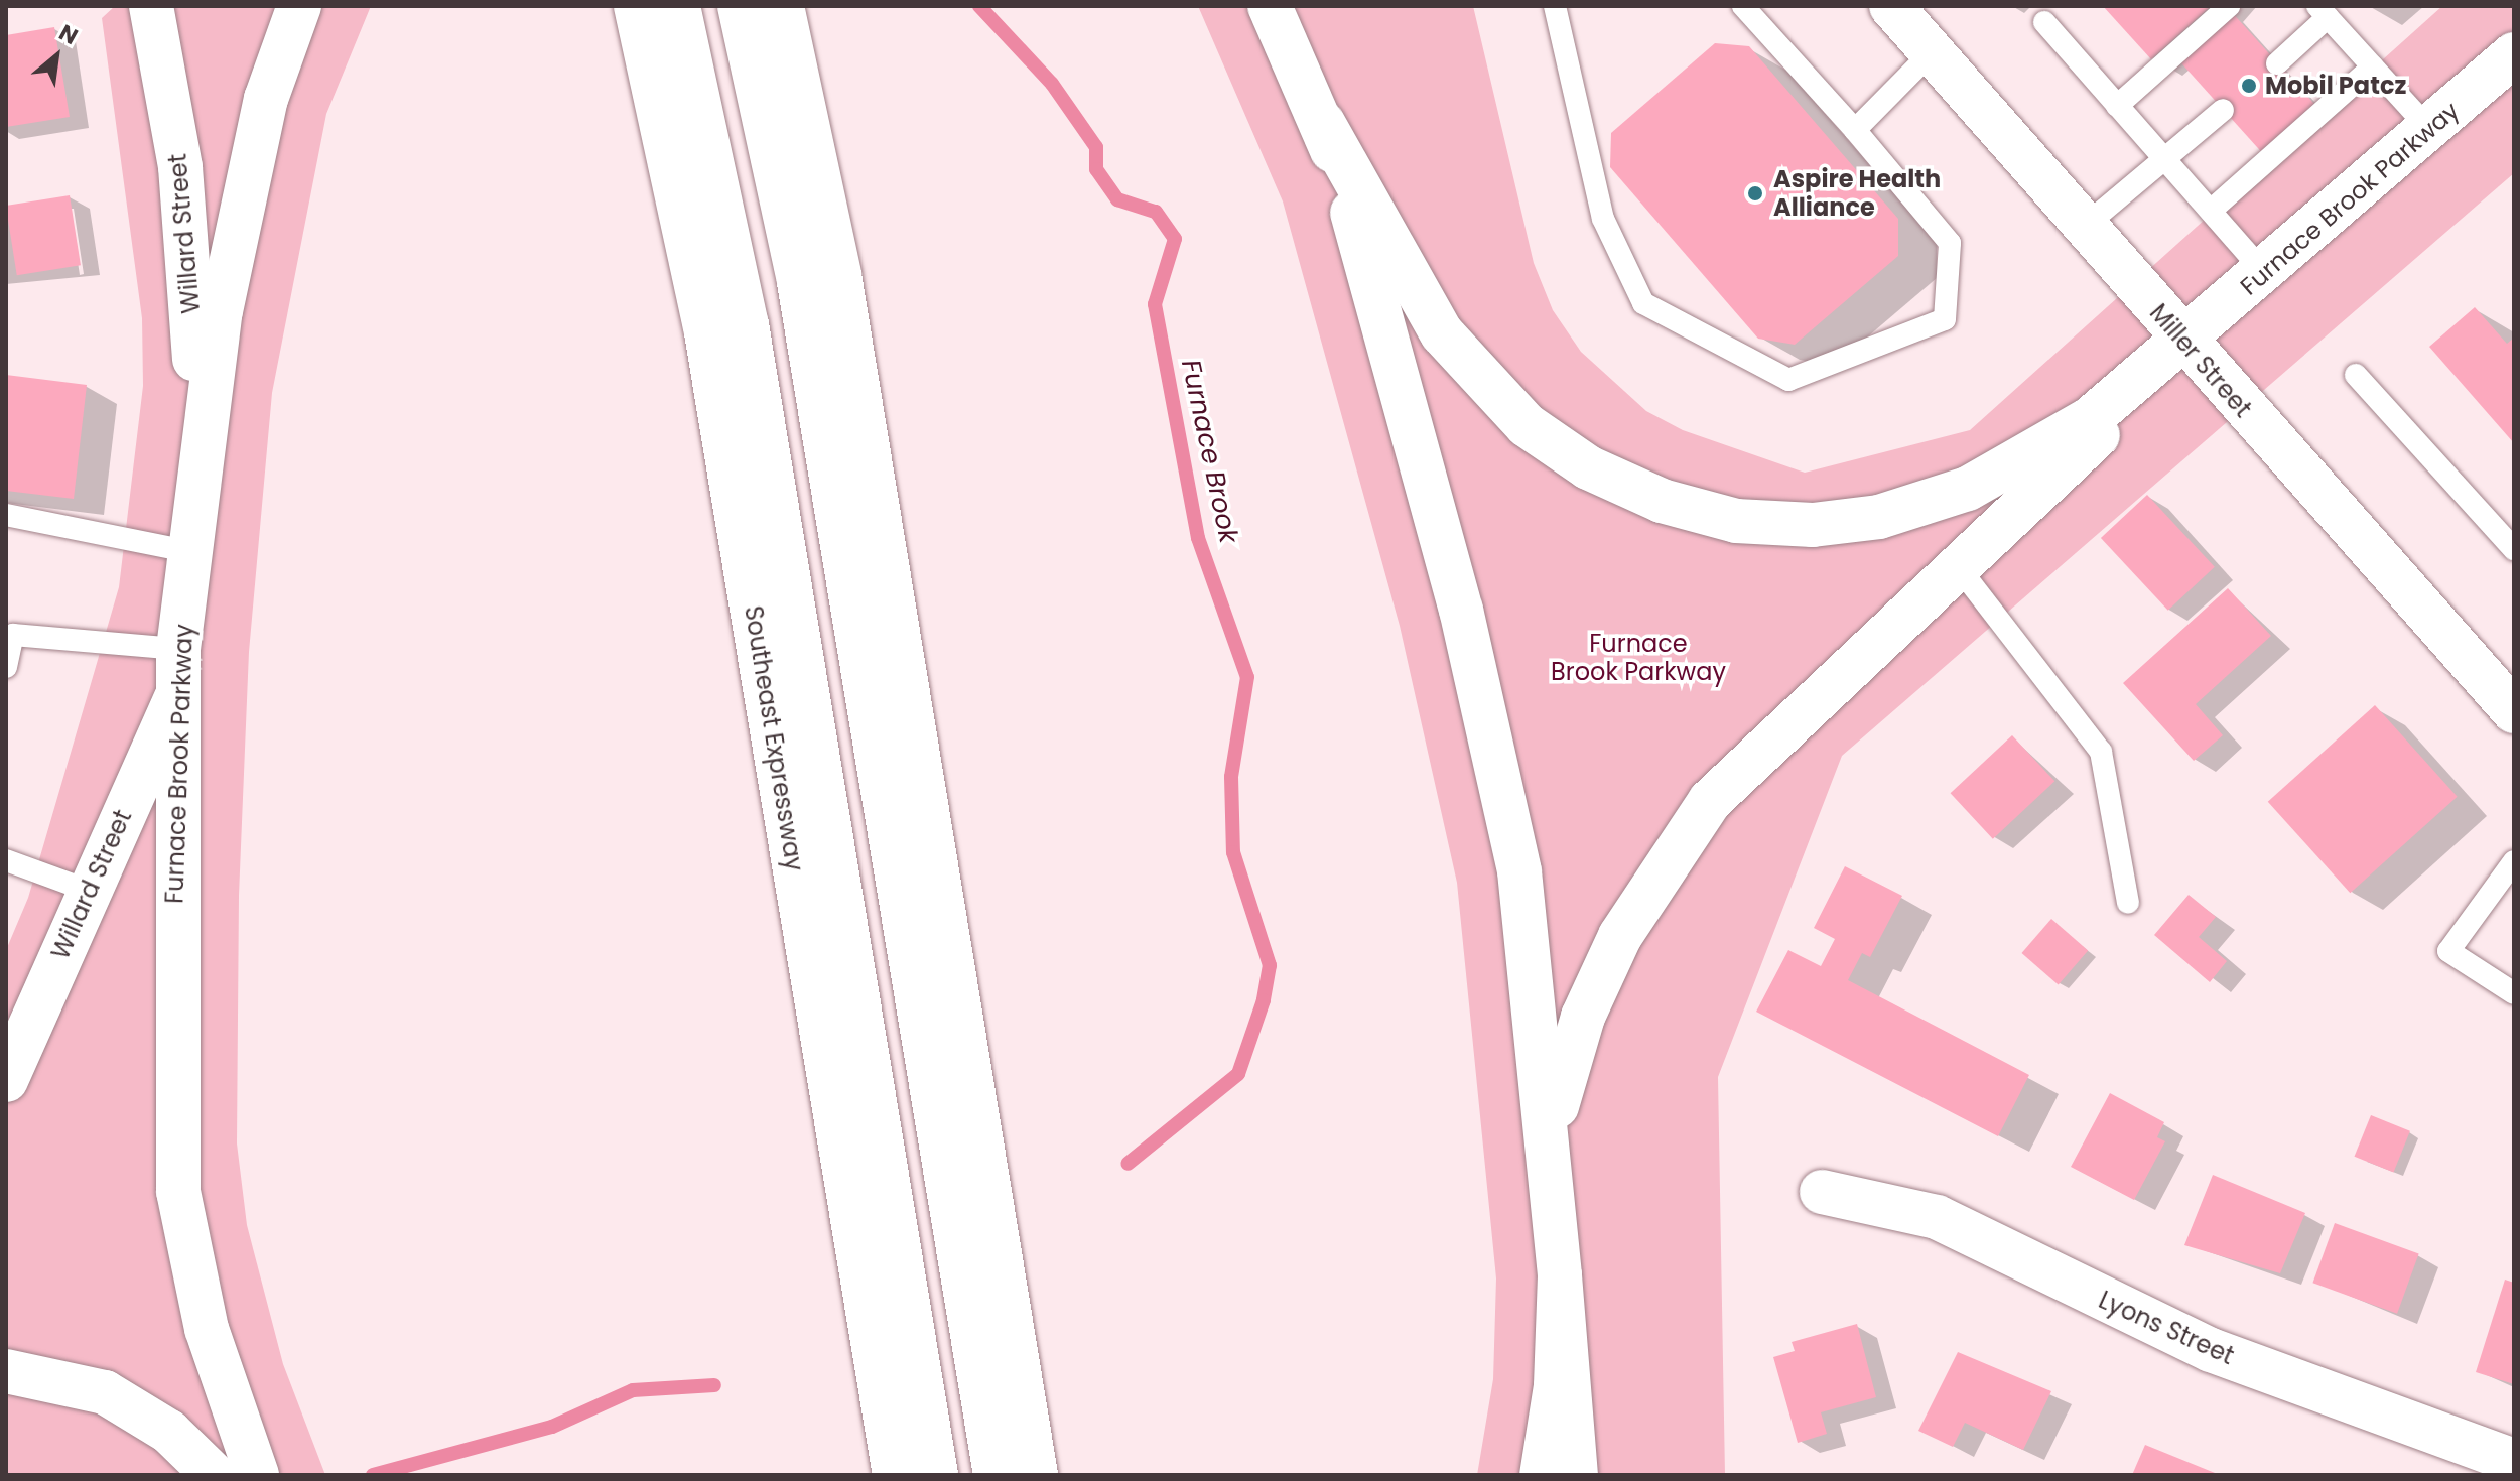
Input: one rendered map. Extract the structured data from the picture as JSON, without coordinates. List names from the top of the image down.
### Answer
{
  "streets": {
    "main road": [
      "Furnace Brook Parkway",
      "Willard Street",
      "Miller Street",
      "Southeast Expressway",
      "Lyons Street"
    ]
  },
  "crossings": [
    ["Furnace Brook Parkway", "Willard Street"],
    ["Furnace Brook Parkway", "Miller Street"]
  ],
  "water": ["Furnace Brook"],
  "parks": ["Furnace Brook Parkway"],
  "places": ["Mobil Patcz", "Aspire Health Alliance"],
  "north": "top right"
}
